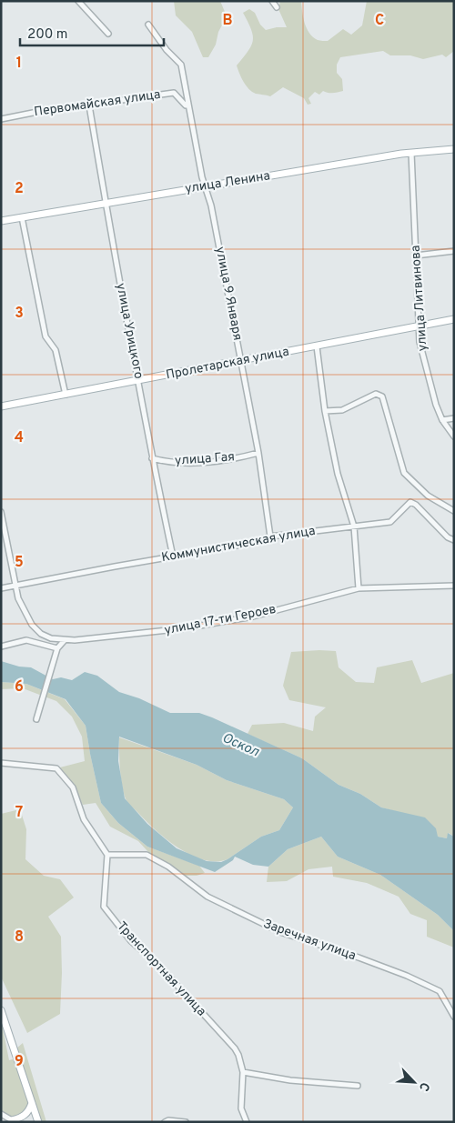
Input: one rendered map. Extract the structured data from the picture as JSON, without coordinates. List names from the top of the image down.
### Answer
{
  "streets": {
    "main road": ["улица Ленина", "Пролетарская улица"],
    "street": [
      "Первомайская улица",
      "улица 9 Января",
      "улица Литвинова",
      "улица Урицкого",
      "улица Гая",
      "Коммунистическая улица",
      "улица 17-ти Героев",
      "Заречная улица",
      "Транспортная улица"
    ]
  },
  "crossings": [
    ["Первомайская улица", "улица 9 Января"],
    ["Первомайская улица", "улица Урицкого"],
    ["улица Ленина", "улица 9 Января"],
    ["улица Ленина", "улица Литвинова"],
    ["улица Ленина", "улица Урицкого"],
    ["улица 9 Января", "Пролетарская улица"],
    ["улица 9 Января", "улица Гая"],
    ["улица 9 Января", "Коммунистическая улица"],
    ["улица Литвинова", "Пролетарская улица"],
    ["улица Урицкого", "Пролетарская улица"],
    ["улица Урицкого", "улица Гая"],
    ["улица Урицкого", "Коммунистическая улица"],
    ["Коммунистическая улица", "улица 17-ти Героев"],
    ["Заречная улица", "Транспортная улица"]
  ],
  "water": ["Оскол"],
  "scale_bar": "200 m",
  "north": "bottom right",
  "grid": {
    "columns": ["B", "C"],
    "rows": [
      "1",
      "2",
      "3",
      "4",
      "5",
      "6",
      "7",
      "8",
      "9"
    ]
  }
}
